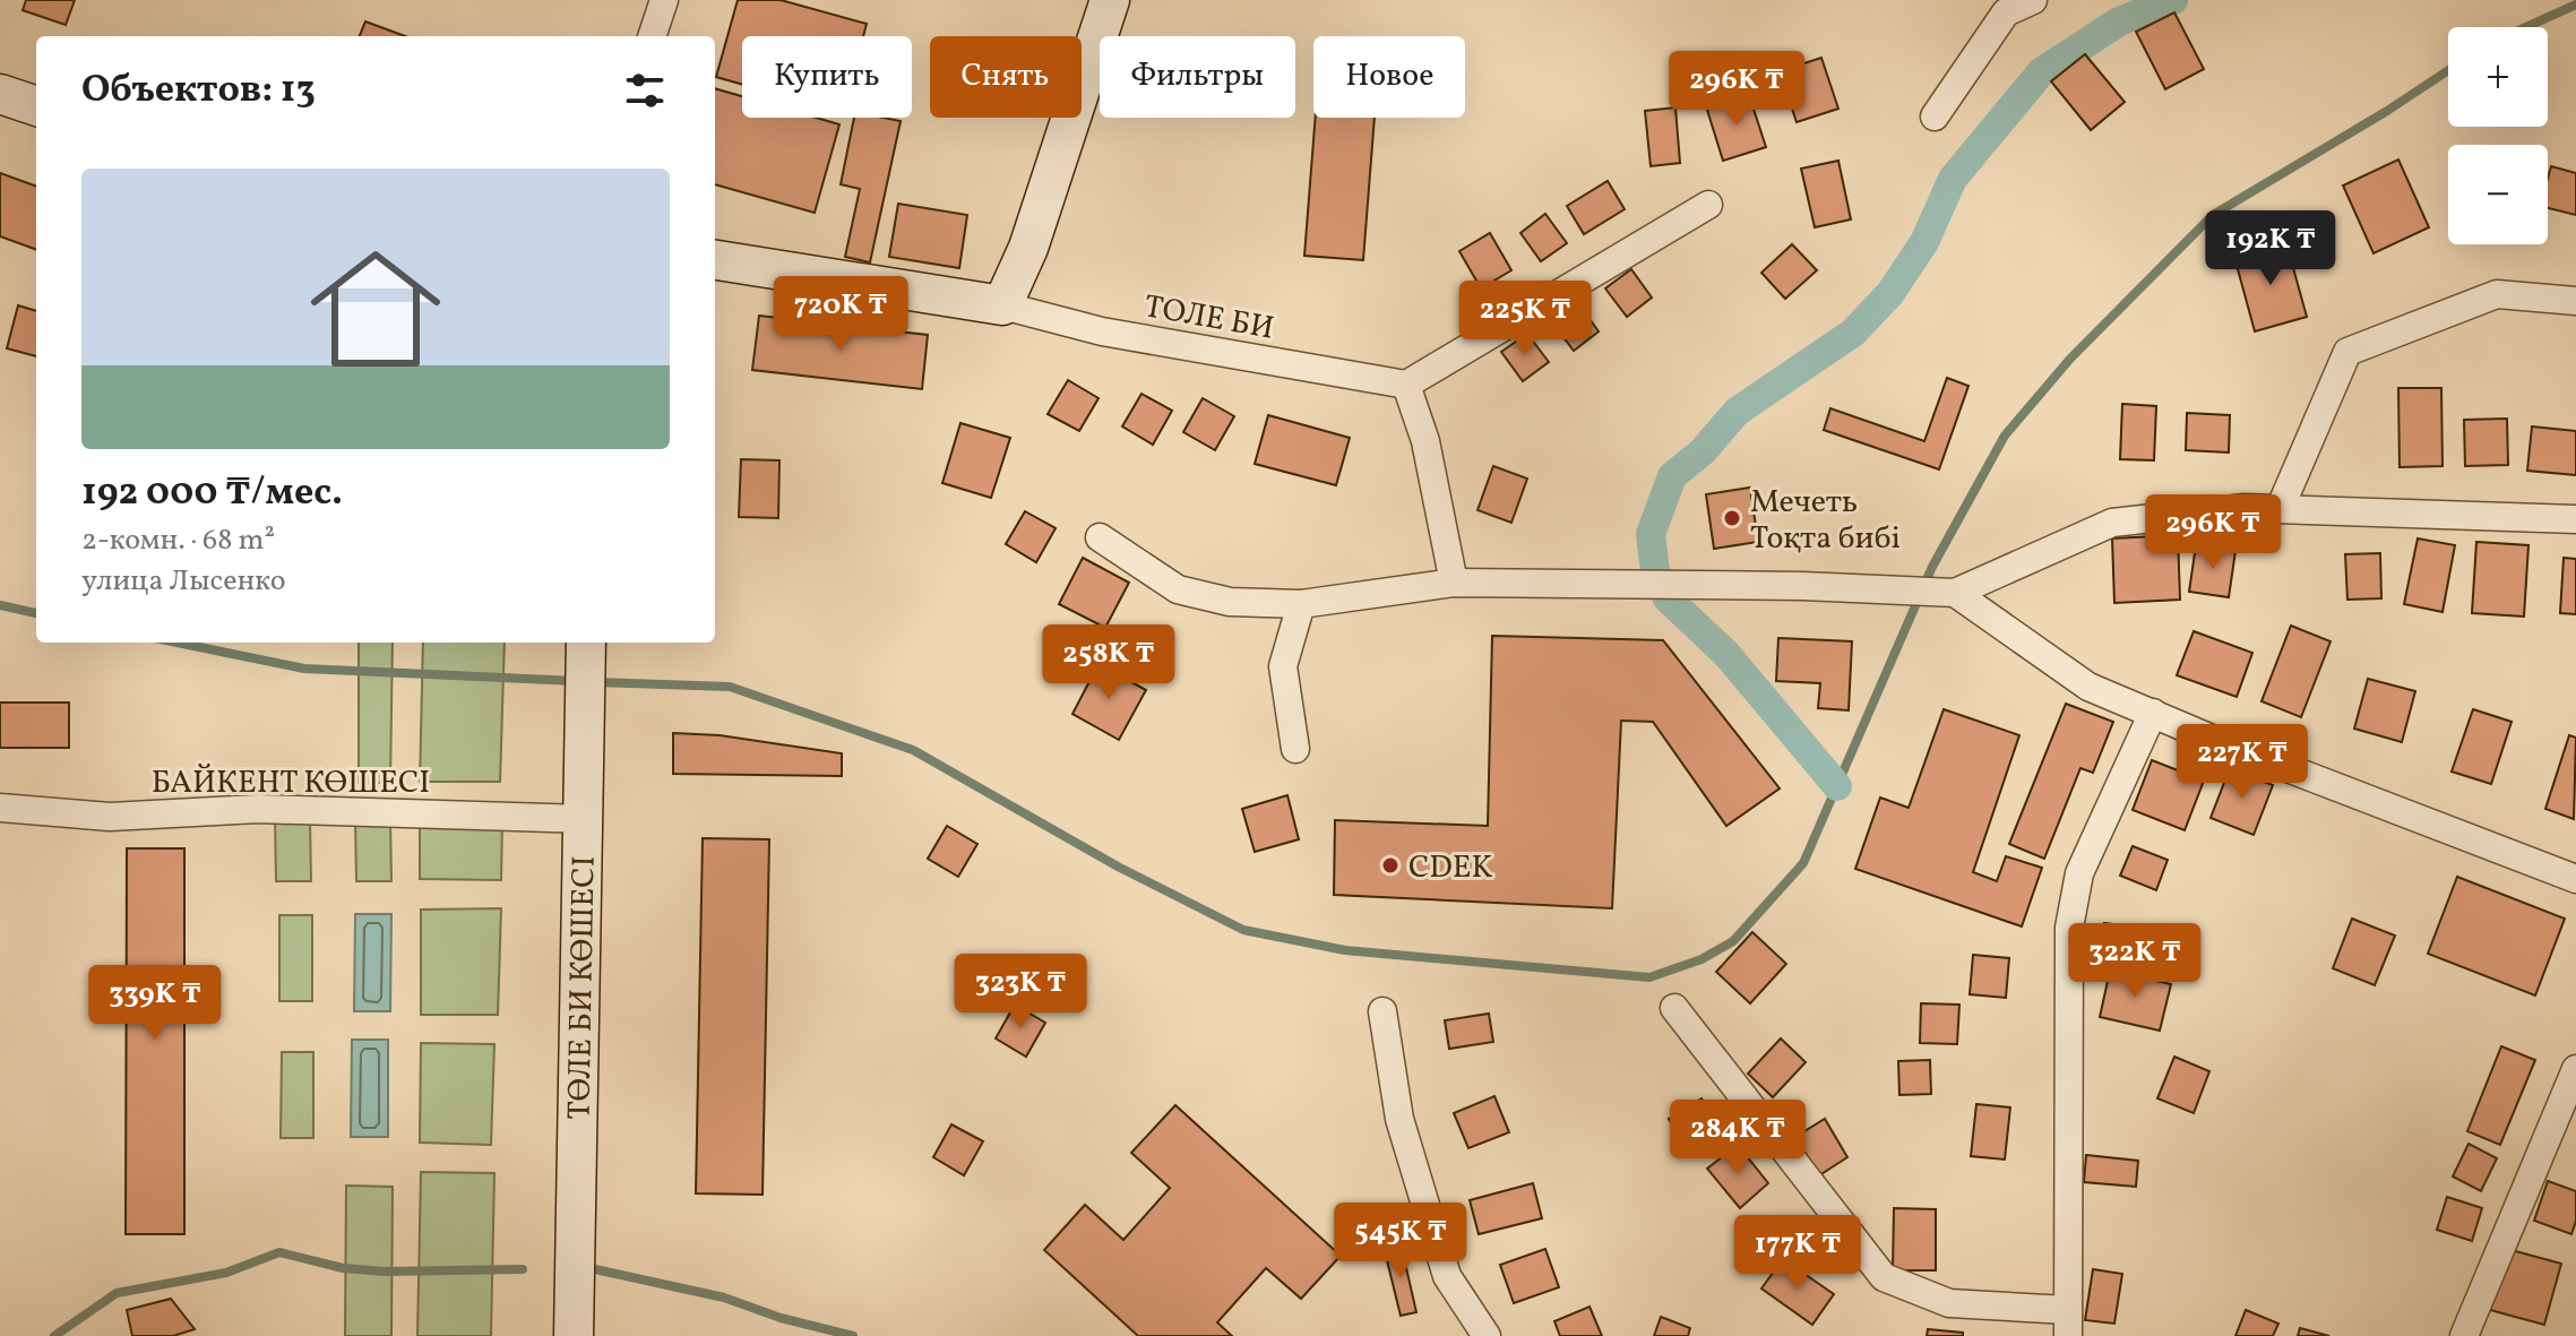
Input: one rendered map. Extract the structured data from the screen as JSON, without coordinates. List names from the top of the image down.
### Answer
{
  "streets": {
    "main road": ["ТӨЛЕ БИ КӨШЕСІ"],
    "street": ["ТОЛЕ БИ", "БАЙКЕНТ КӨШЕСІ"]
  },
  "crossings": [
    ["БАЙКЕНТ КӨШЕСІ", "ТӨЛЕ БИ КӨШЕСІ"]
  ],
  "places": ["Мечеть Тоқта бибі", "CDEK"],
  "page": {
    "map_buttons": ["+", "−"],
    "chip": [
      "Купить",
      "Снять",
      "Фильтры",
      "Новое"
    ],
    "heading": "Объектов: 13",
    "price": [
      "296K ₸",
      "192K ₸",
      "720K ₸",
      "225K ₸",
      "296K ₸",
      "258K ₸",
      "227K ₸",
      "322K ₸",
      "323K ₸",
      "339K ₸",
      "284K ₸",
      "545K ₸",
      "177K ₸"
    ],
    "list": [
      {
        "name": "192 000 ₸/мес.",
        "note": "2-комн. · 68 m² · улица Лысенко"
      }
    ]
  }
}
